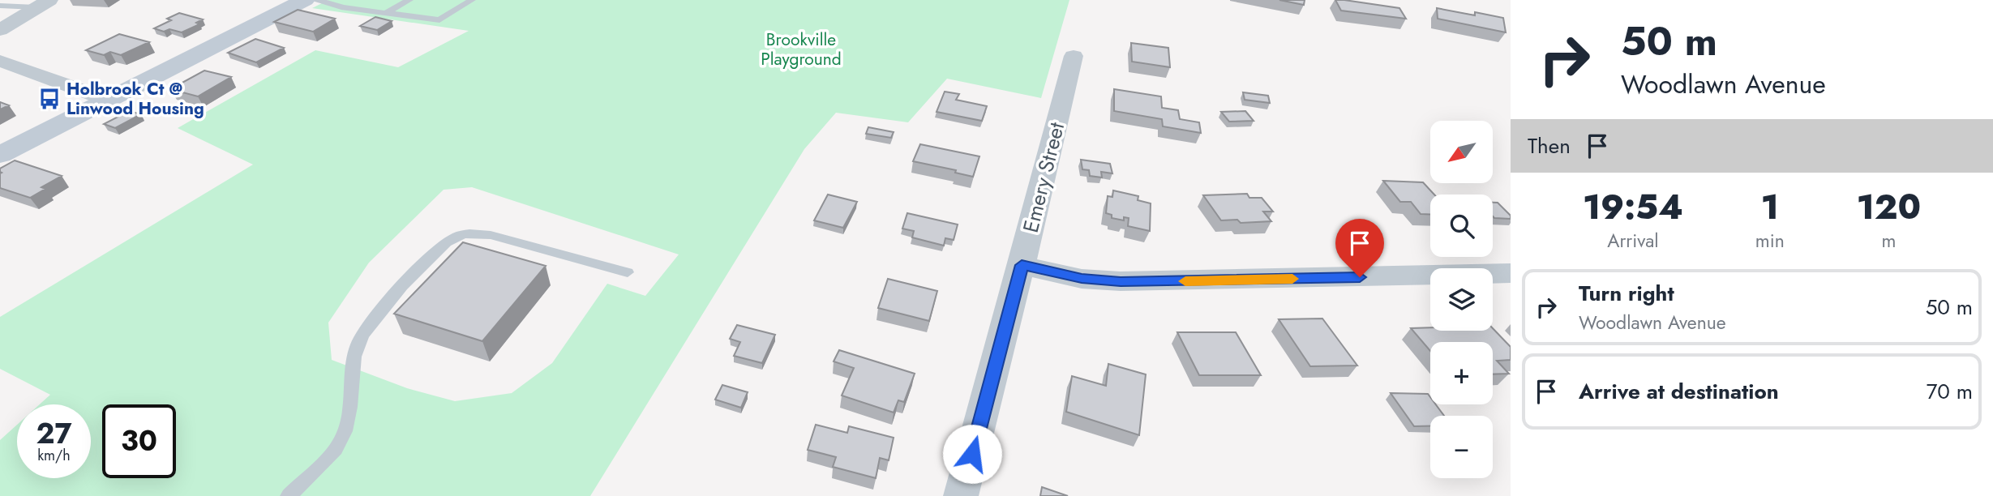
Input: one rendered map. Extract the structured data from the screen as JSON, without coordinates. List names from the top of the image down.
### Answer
{
  "streets": {
    "street": ["Emery Street"]
  },
  "parks": ["Brookville Playground"],
  "places": {
    "bus stop": ["Holbrook Ct @ Linwood Housing"]
  },
  "north": "bottom left",
  "page": {
    "turn": ["50 m", "Woodlawn Avenue"],
    "then": "Then",
    "map_buttons": ["+", "−"],
    "eta": [
      "19:54",
      "Arrival",
      "1",
      "min",
      "120",
      "m"
    ],
    "list": [
      {
        "name": "Turn right",
        "note": "Woodlawn Avenue",
        "value": "50 m"
      },
      {
        "name": "Arrive at destination",
        "value": "70 m"
      }
    ],
    "speed": "27 km/h",
    "limit": "30"
  }
}
